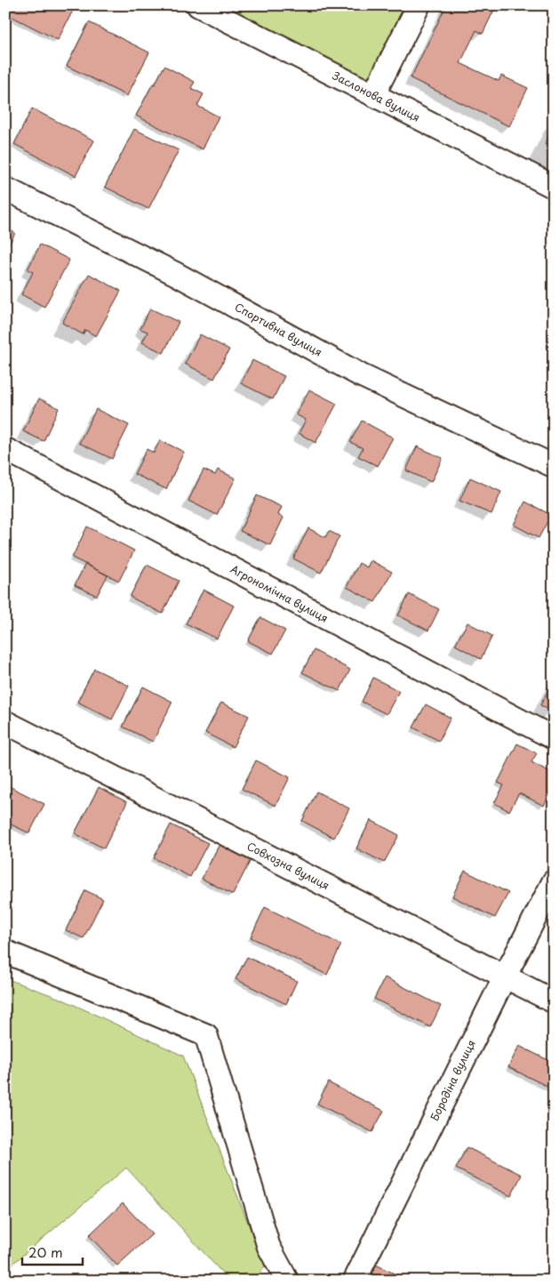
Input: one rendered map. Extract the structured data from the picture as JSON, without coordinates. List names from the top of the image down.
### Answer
{
  "streets": {
    "street": [
      "Заслонова вулиця",
      "Спортивна вулиця",
      "Агрономічна вулиця",
      "Совхозна вулиця",
      "Бородіна вулиця"
    ]
  },
  "crossings": [
    ["Совхозна вулиця", "Бородіна вулиця"]
  ],
  "scale_bar": "20 m"
}
